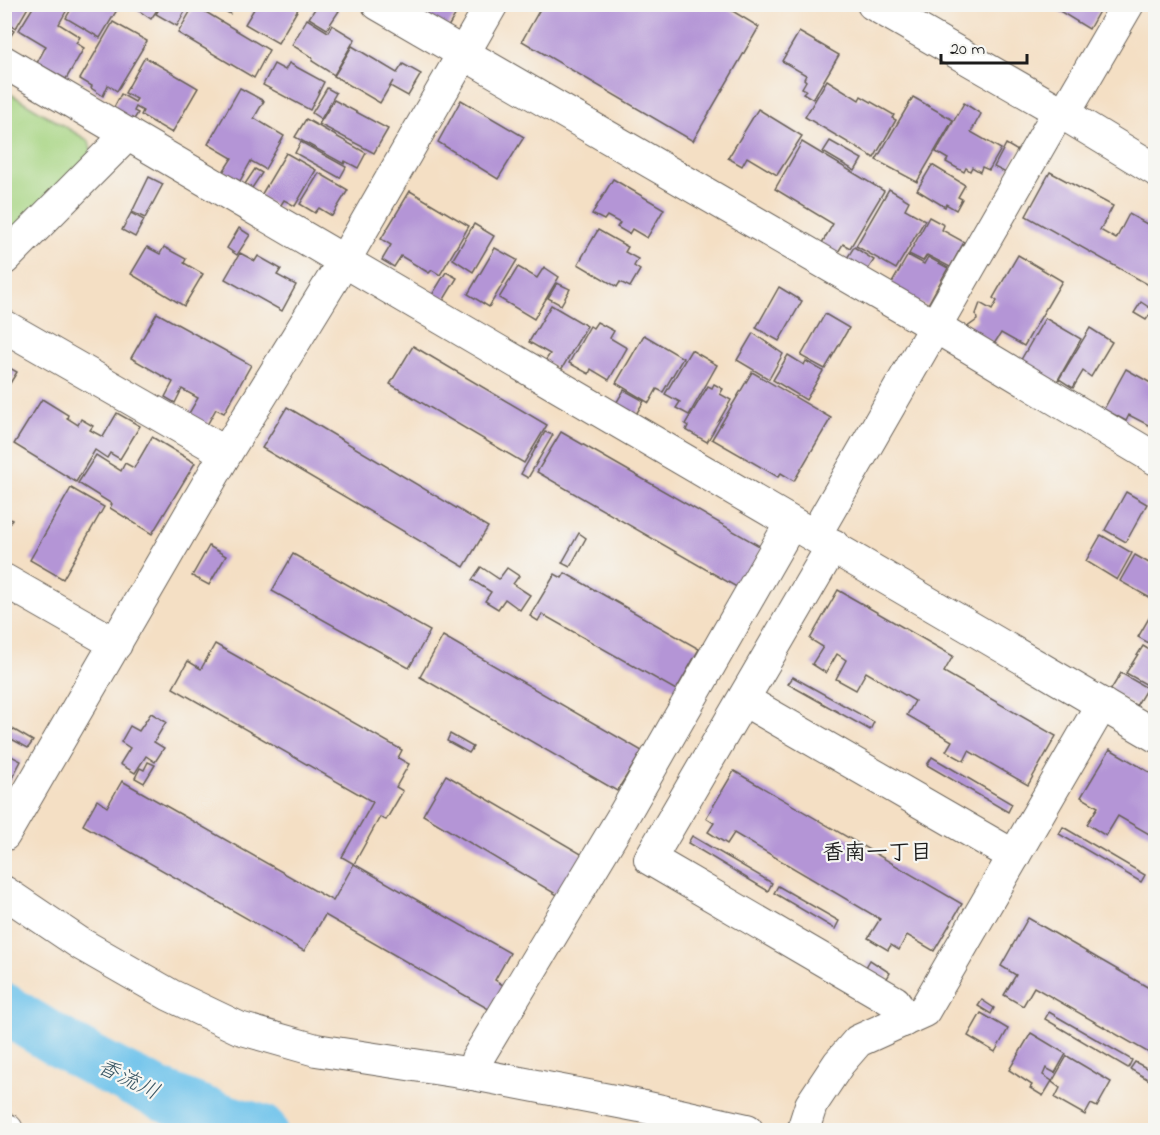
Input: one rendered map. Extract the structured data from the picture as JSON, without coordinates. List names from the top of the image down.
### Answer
{
  "districts": ["香南一丁目"],
  "water": ["香流川"],
  "scale_bar": "20 m"
}
